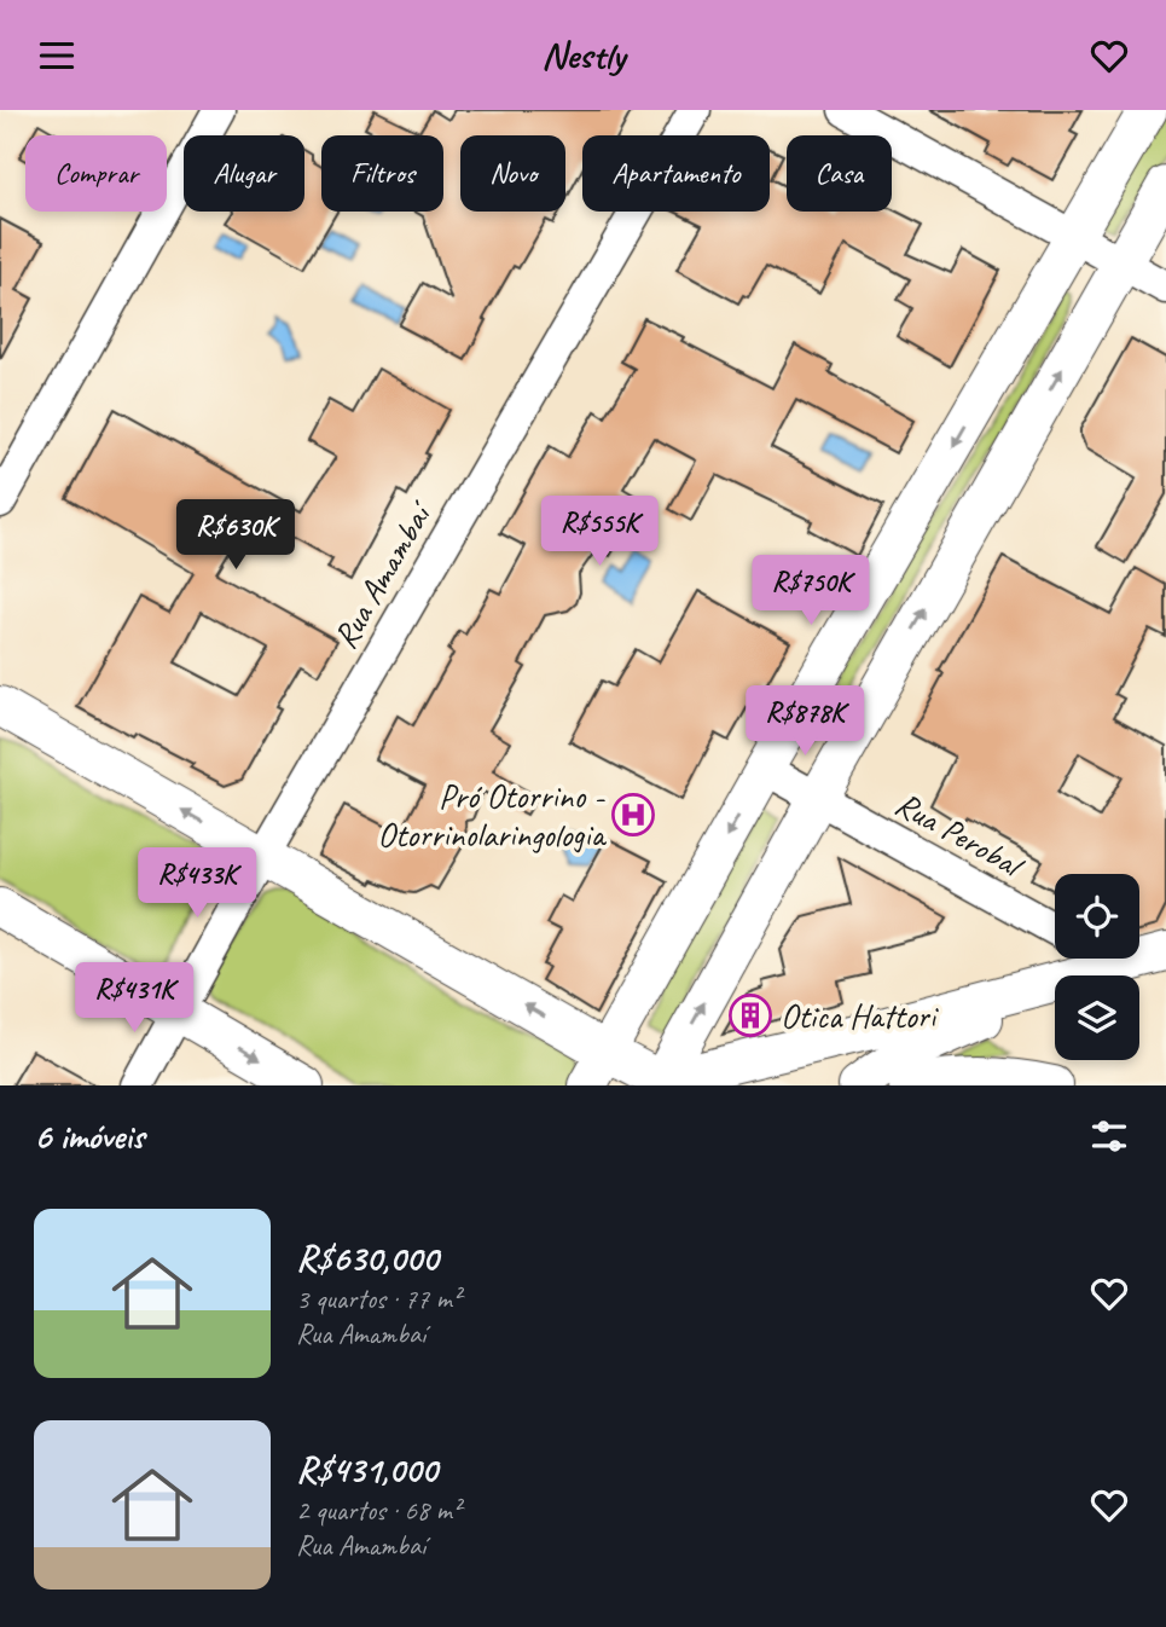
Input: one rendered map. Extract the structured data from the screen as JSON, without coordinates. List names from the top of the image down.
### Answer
{
  "streets": {
    "street": ["Rua Amambaí", "Rua Perobal"]
  },
  "places": {
    "hospital": ["Pró Otorrino - Otorrinolaringologia"],
    "building": ["Otica Hattori"]
  },
  "page": {
    "header": "Nestly",
    "chip": [
      "Comprar",
      "Alugar",
      "Filtros",
      "Novo",
      "Apartamento",
      "Casa"
    ],
    "price": [
      "R$555K",
      "R$630K",
      "R$750K",
      "R$878K",
      "R$433K",
      "R$431K"
    ],
    "heading": "6 imóveis",
    "list": [
      {
        "name": "R$630,000",
        "note": "3 quartos · 77 m² · Rua Amambaí"
      },
      {
        "name": "R$431,000",
        "note": "2 quartos · 68 m² · Rua Amambaí"
      }
    ]
  }
}
